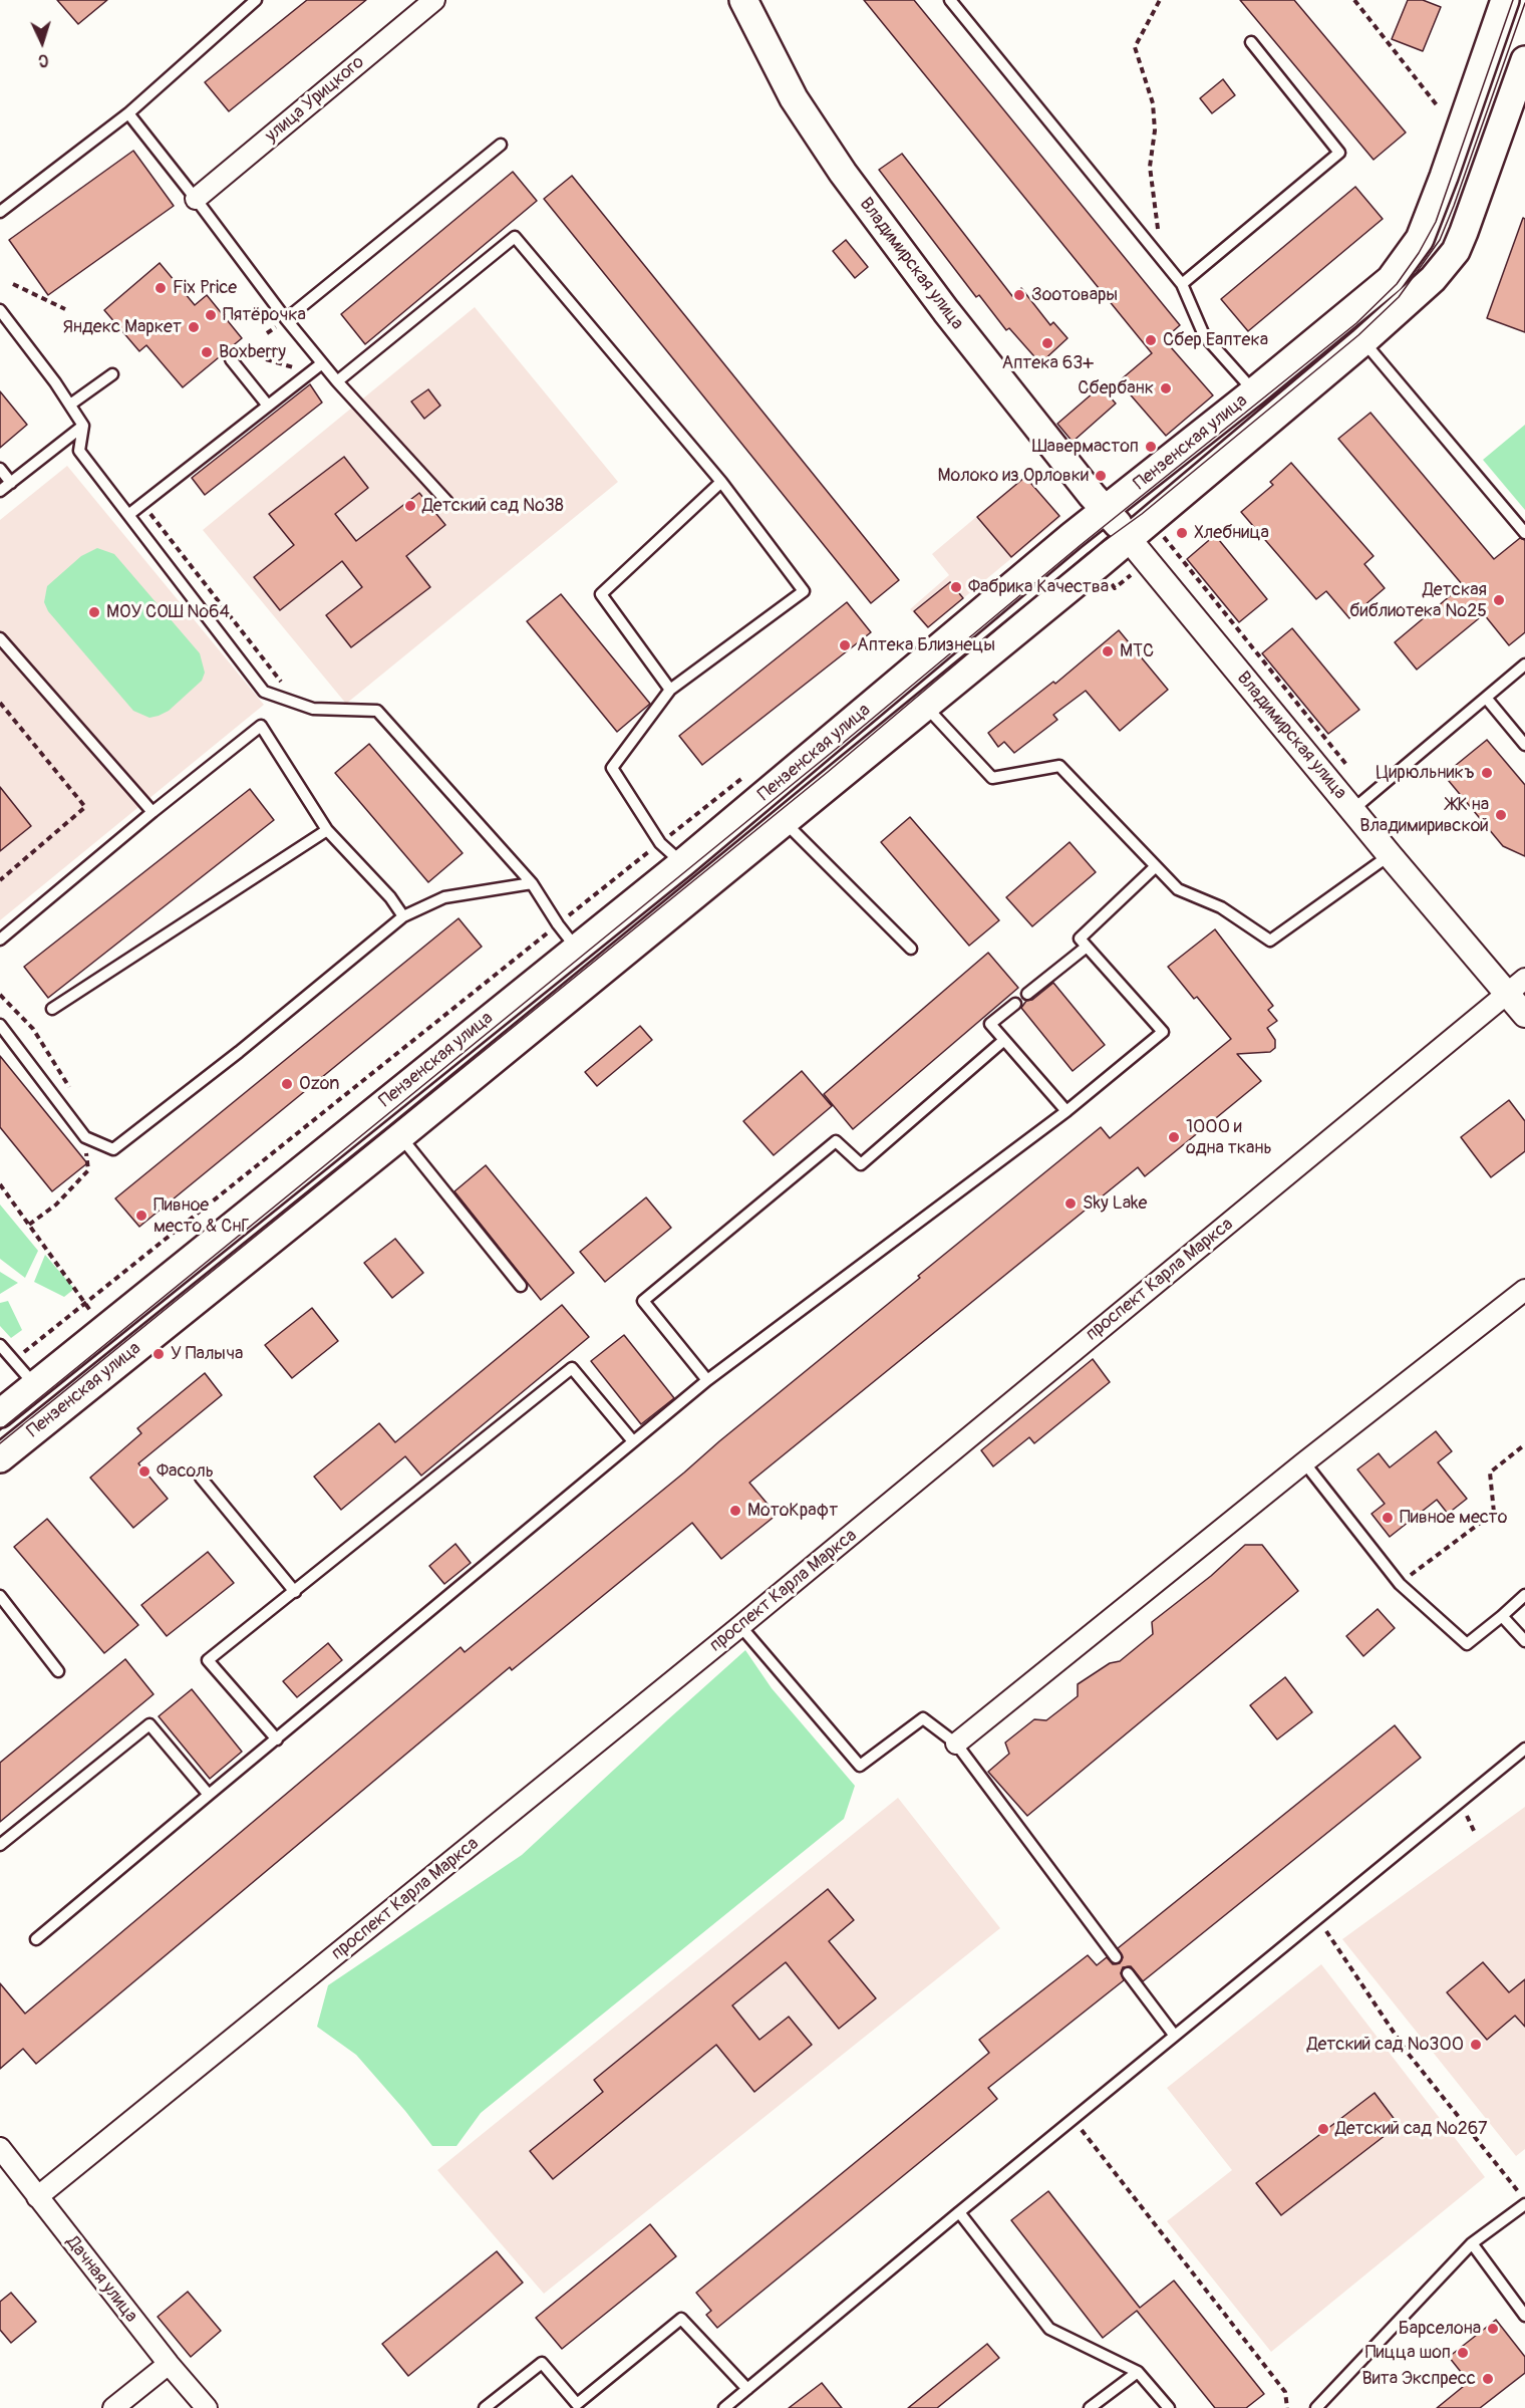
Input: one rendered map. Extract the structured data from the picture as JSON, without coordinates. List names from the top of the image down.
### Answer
{
  "streets": {
    "main road": ["Владимирская улица", "Пензенская улица"],
    "street": ["улица Урицкого", "проспект Карла Маркса", "Дачная улица"]
  },
  "crossings": [
    ["Владимирская улица", "Пензенская улица"],
    ["Владимирская улица", "проспект Карла Маркса"],
    ["проспект Карла Маркса", "Дачная улица"]
  ],
  "places": [
    "Fix Price",
    "Зоотовары",
    "Пятёрочка",
    "Яндекс Маркет",
    "Сбер Еаптека",
    "Аптека 63+",
    "Boxberry",
    "Сбербанк",
    "Шавермастоп",
    "Молоко из Орловки",
    "Детский сад №38",
    "Хлебница",
    "Фабрика Качества",
    "Детская библиотека №25",
    "МОУ СОШ №64",
    "Аптека Близнецы",
    "МТС",
    "Цирюльникъ",
    "ЖК на Владимиривской",
    "Ozon",
    "1000 и одна ткань",
    "Sky Lake",
    "Пивное место & СнГ",
    "У Палыча",
    "Фасоль",
    "МотоКрафт",
    "Пивное место",
    "Детский сад №300",
    "Детский сад №267",
    "Барселона",
    "Пицца шоп",
    "Вита Экспресс"
  ],
  "north": "bottom"
}
